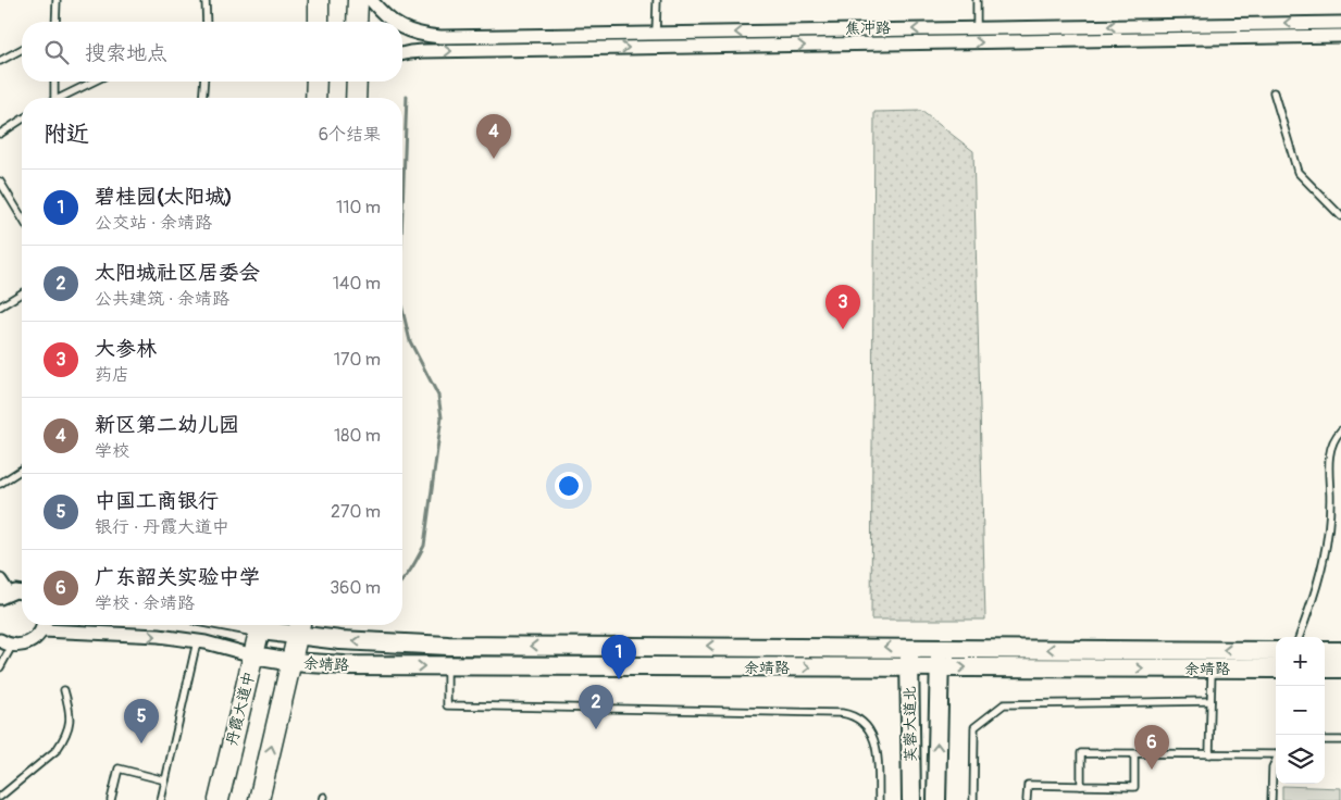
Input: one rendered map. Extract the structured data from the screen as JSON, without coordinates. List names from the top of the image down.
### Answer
{
  "streets": {
    "main road": ["余靖路", "丹霞大道中", "芙蓉大道北"],
    "street": ["焦冲路"]
  },
  "crossings": [
    ["余靖路", "丹霞大道中"],
    ["余靖路", "芙蓉大道北"]
  ],
  "page": {
    "search": "搜索地点",
    "heading": ["附近", "6个结果"],
    "pins": [
      "4",
      "3",
      "1",
      "2",
      "5",
      "6"
    ],
    "list": [
      {
        "mark": "1",
        "name": "碧桂园(太阳城)",
        "note": "公交站 · 余靖路",
        "value": "110 m"
      },
      {
        "mark": "2",
        "name": "太阳城社区居委会",
        "note": "公共建筑 · 余靖路",
        "value": "140 m"
      },
      {
        "mark": "3",
        "name": "大参林",
        "note": "药店",
        "value": "170 m"
      },
      {
        "mark": "4",
        "name": "新区第二幼儿园",
        "note": "学校",
        "value": "180 m"
      },
      {
        "mark": "5",
        "name": "中国工商银行",
        "note": "银行 · 丹霞大道中",
        "value": "270 m"
      },
      {
        "mark": "6",
        "name": "广东韶关实验中学",
        "note": "学校 · 余靖路",
        "value": "360 m"
      }
    ],
    "map_buttons": ["+", "−"]
  }
}
